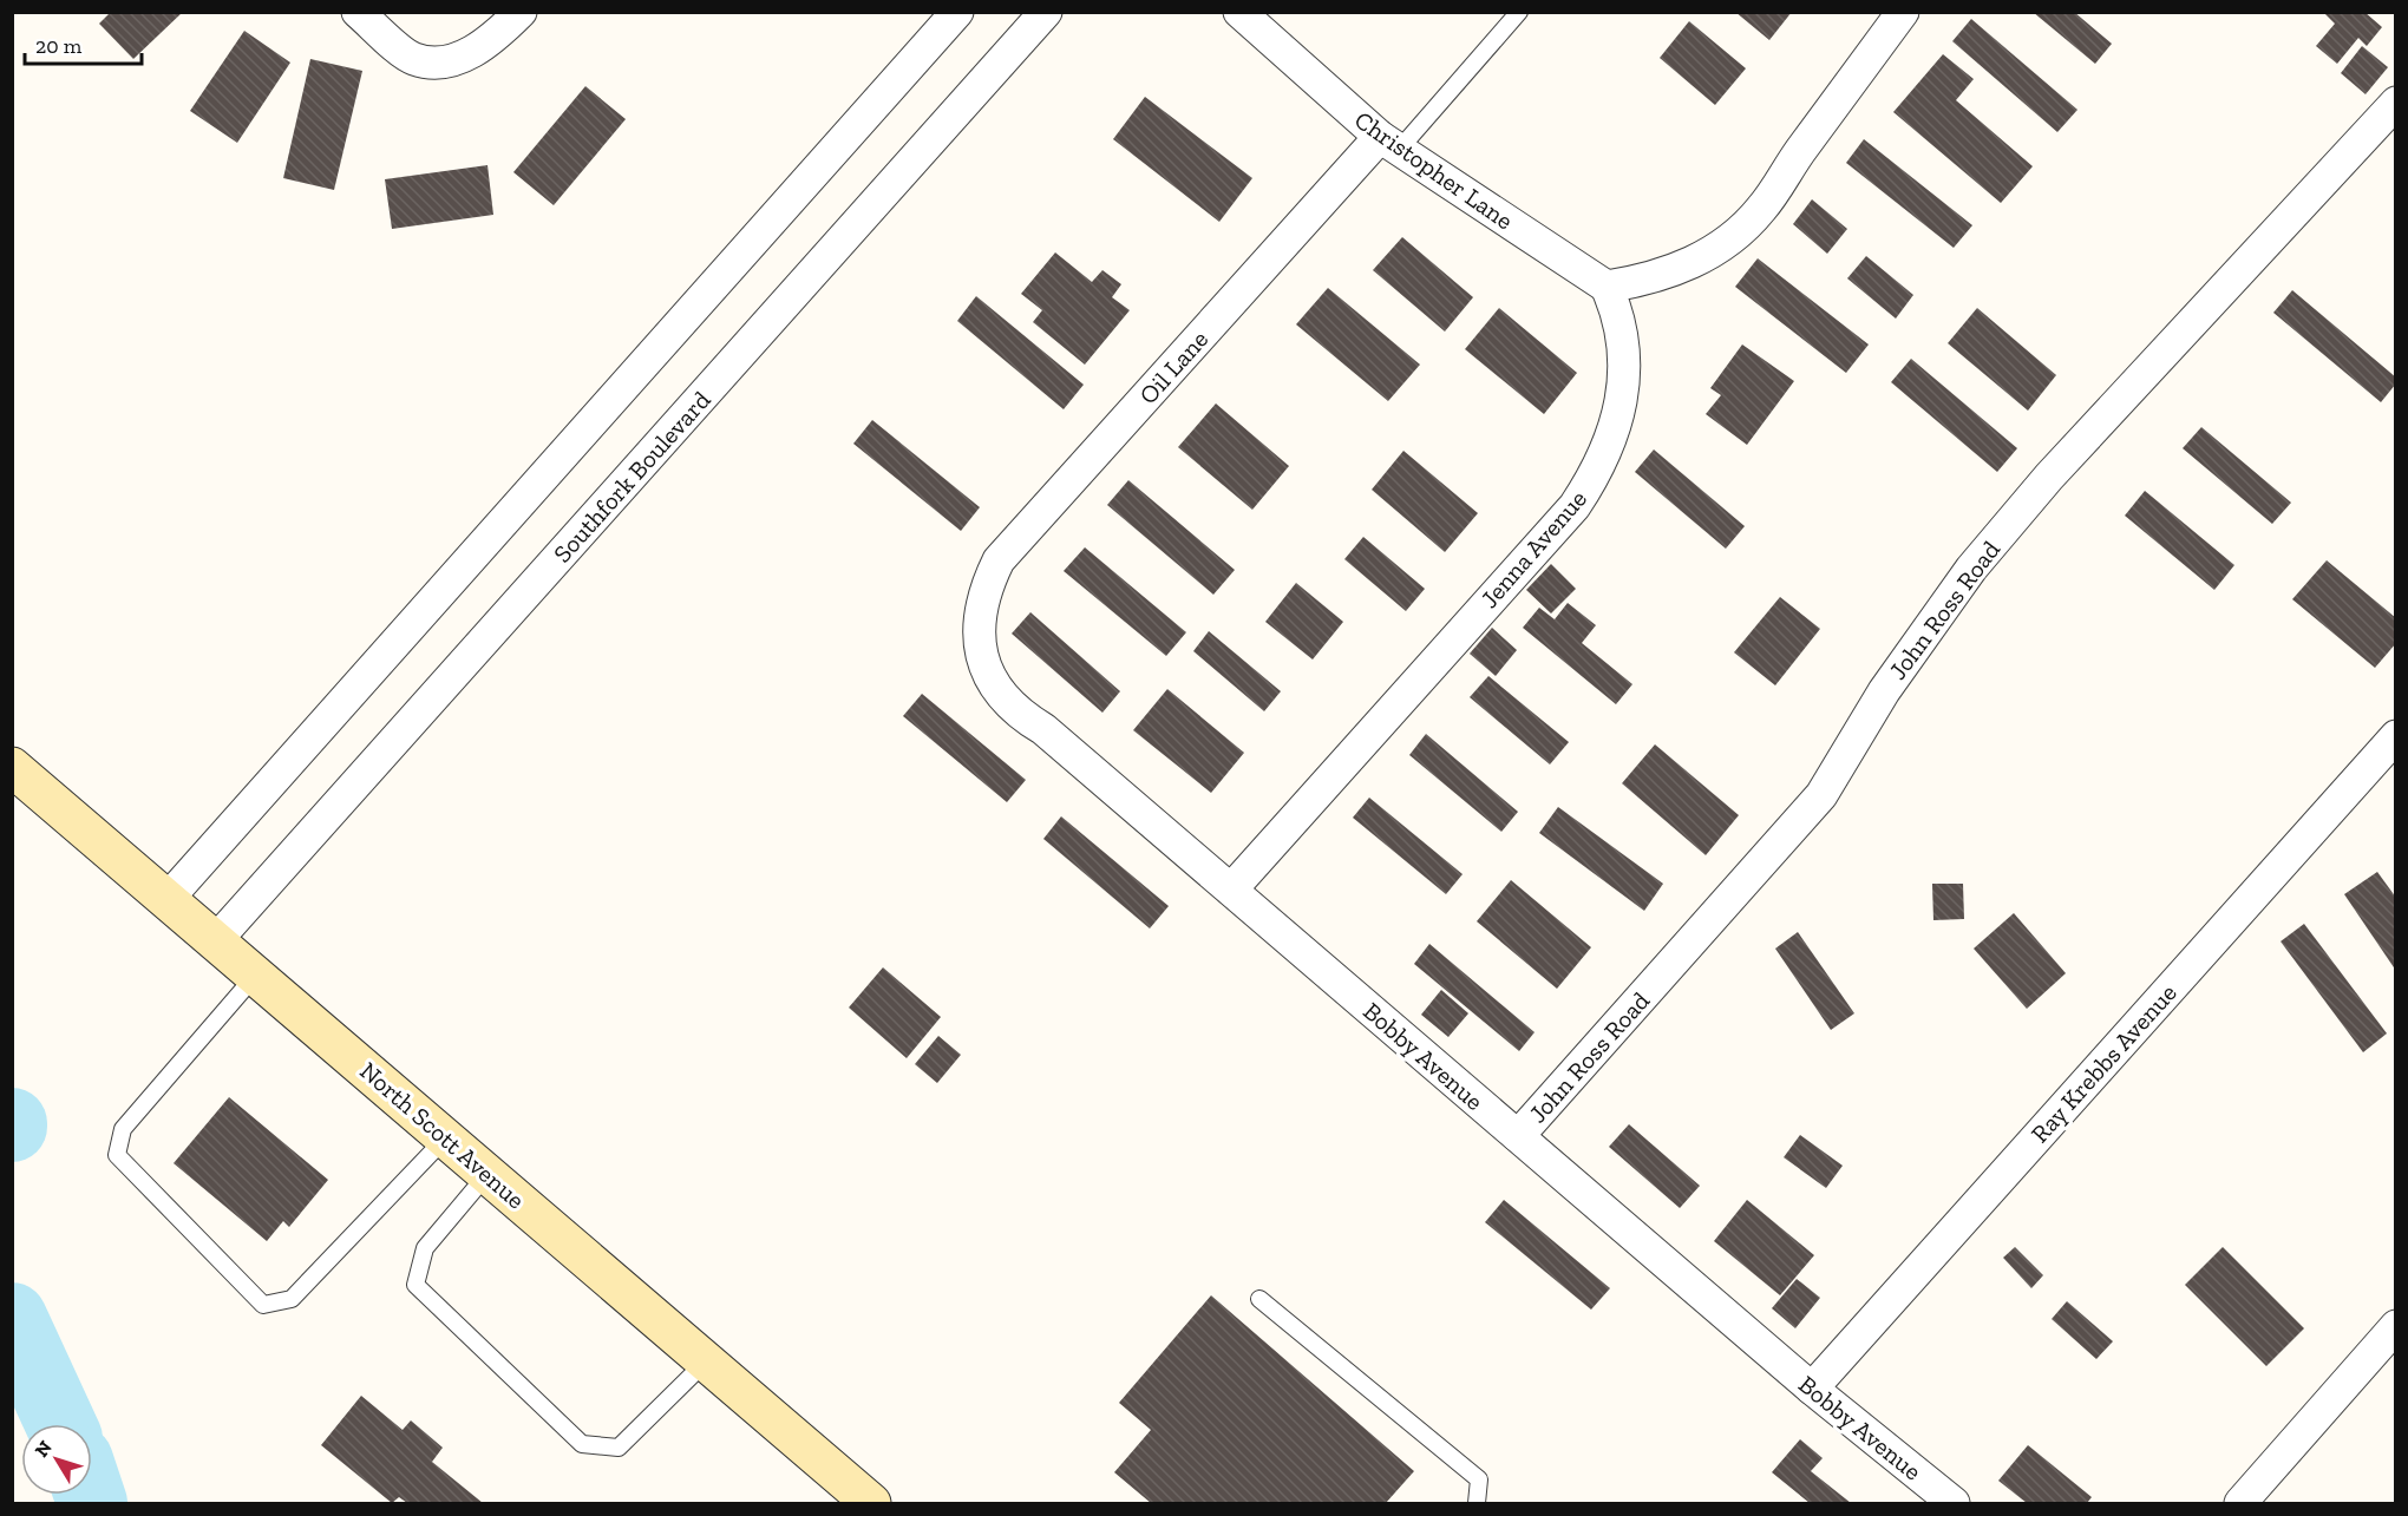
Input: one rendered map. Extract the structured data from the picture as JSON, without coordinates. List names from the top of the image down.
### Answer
{
  "streets": {
    "main road": ["North Scott Avenue"],
    "street": [
      "Christopher Lane",
      "Oil Lane",
      "Southfork Boulevard",
      "Jenna Avenue",
      "John Ross Road",
      "Bobby Avenue",
      "Ray Krebbs Avenue"
    ]
  },
  "crossings": [
    ["Christopher Lane", "Oil Lane"],
    ["Christopher Lane", "Jenna Avenue"],
    ["Oil Lane", "Bobby Avenue"],
    ["Southfork Boulevard", "North Scott Avenue"],
    ["Jenna Avenue", "Bobby Avenue"],
    ["John Ross Road", "Bobby Avenue"],
    ["Bobby Avenue", "Ray Krebbs Avenue"]
  ],
  "scale_bar": "20 m",
  "north": "top left"
}
